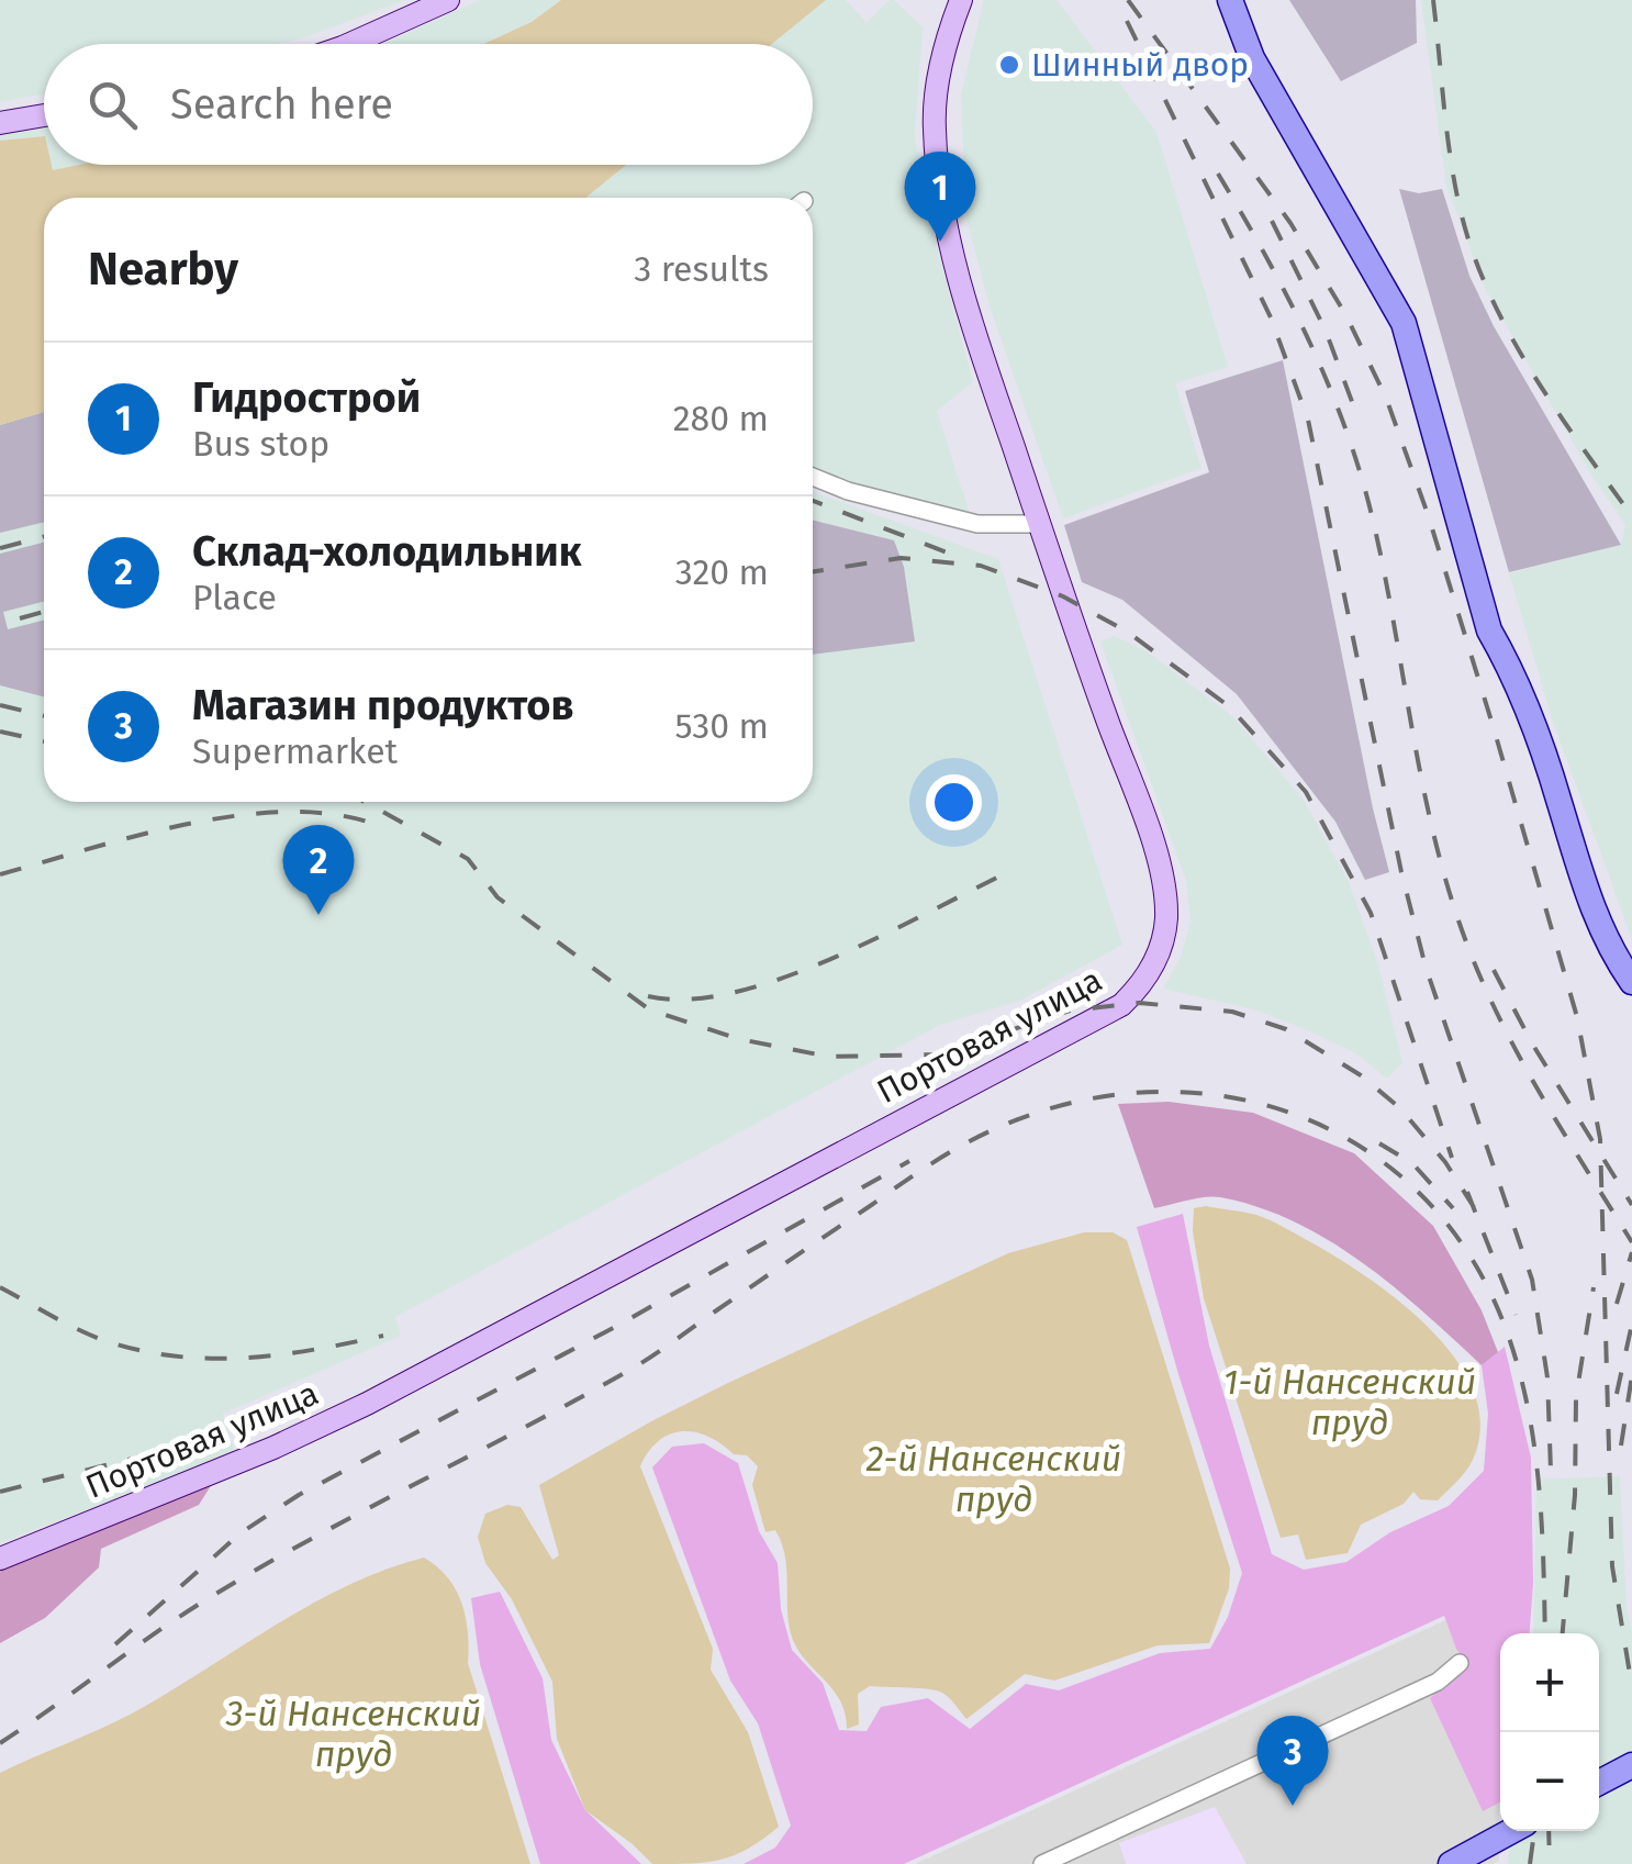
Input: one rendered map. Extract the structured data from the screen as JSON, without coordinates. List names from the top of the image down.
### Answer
{
  "streets": {
    "main road": ["Портовая улица"]
  },
  "water": ["1-й Нансенский пруд", "2-й Нансенский пруд", "3-й Нансенский пруд"],
  "places": ["Шинный двор"],
  "page": {
    "search": "Search here",
    "pins": ["1", "2", "3"],
    "heading": ["Nearby", "3 results"],
    "list": [
      {
        "mark": "1",
        "name": "Гидрострой",
        "note": "Bus stop",
        "value": "280 m"
      },
      {
        "mark": "2",
        "name": "Склад-холодильник",
        "note": "Place",
        "value": "320 m"
      },
      {
        "mark": "3",
        "name": "Магазин продуктов",
        "note": "Supermarket",
        "value": "530 m"
      }
    ],
    "map_buttons": ["+", "−"]
  }
}
